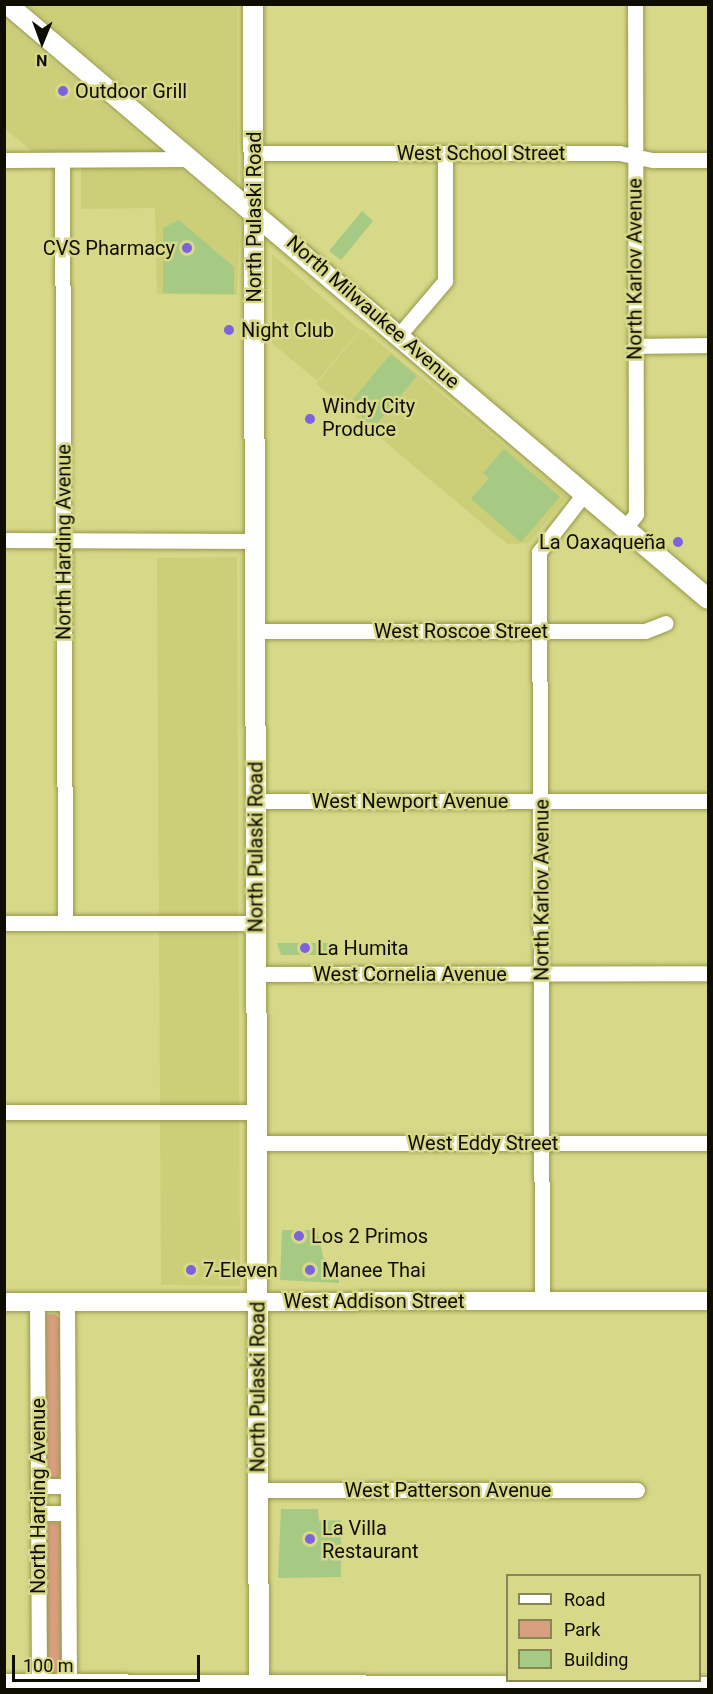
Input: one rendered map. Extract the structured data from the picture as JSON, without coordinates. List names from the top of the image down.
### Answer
{
  "streets": {
    "main road": ["North Pulaski Road", "North Milwaukee Avenue"],
    "street": [
      "West School Street",
      "North Karlov Avenue",
      "North Harding Avenue",
      "West Roscoe Street",
      "West Newport Avenue",
      "West Cornelia Avenue",
      "West Eddy Street",
      "West Addison Street",
      "West Patterson Avenue"
    ]
  },
  "crossings": [
    ["West School Street", "North Pulaski Road"],
    ["West School Street", "North Karlov Avenue"],
    ["North Pulaski Road", "North Milwaukee Avenue"],
    ["North Pulaski Road", "West Roscoe Street"],
    ["North Pulaski Road", "West Newport Avenue"],
    ["North Pulaski Road", "West Cornelia Avenue"],
    ["North Pulaski Road", "West Eddy Street"],
    ["North Pulaski Road", "West Addison Street"],
    ["North Pulaski Road", "West Patterson Avenue"],
    ["North Karlov Avenue", "North Milwaukee Avenue"],
    ["North Karlov Avenue", "West Roscoe Street"],
    ["North Karlov Avenue", "West Newport Avenue"],
    ["North Karlov Avenue", "West Cornelia Avenue"],
    ["North Karlov Avenue", "West Eddy Street"],
    ["North Karlov Avenue", "West Addison Street"],
    ["North Harding Avenue", "West Addison Street"]
  ],
  "places": [
    "Outdoor Grill",
    "CVS Pharmacy",
    "Night Club",
    "Windy City Produce",
    "La Oaxaqueña",
    "La Humita",
    "Los 2 Primos",
    "7-Eleven",
    "Manee Thai",
    "La Villa Restaurant"
  ],
  "legend": ["Road", "Park", "Building"],
  "scale_bar": "100 m",
  "north": "bottom"
}
